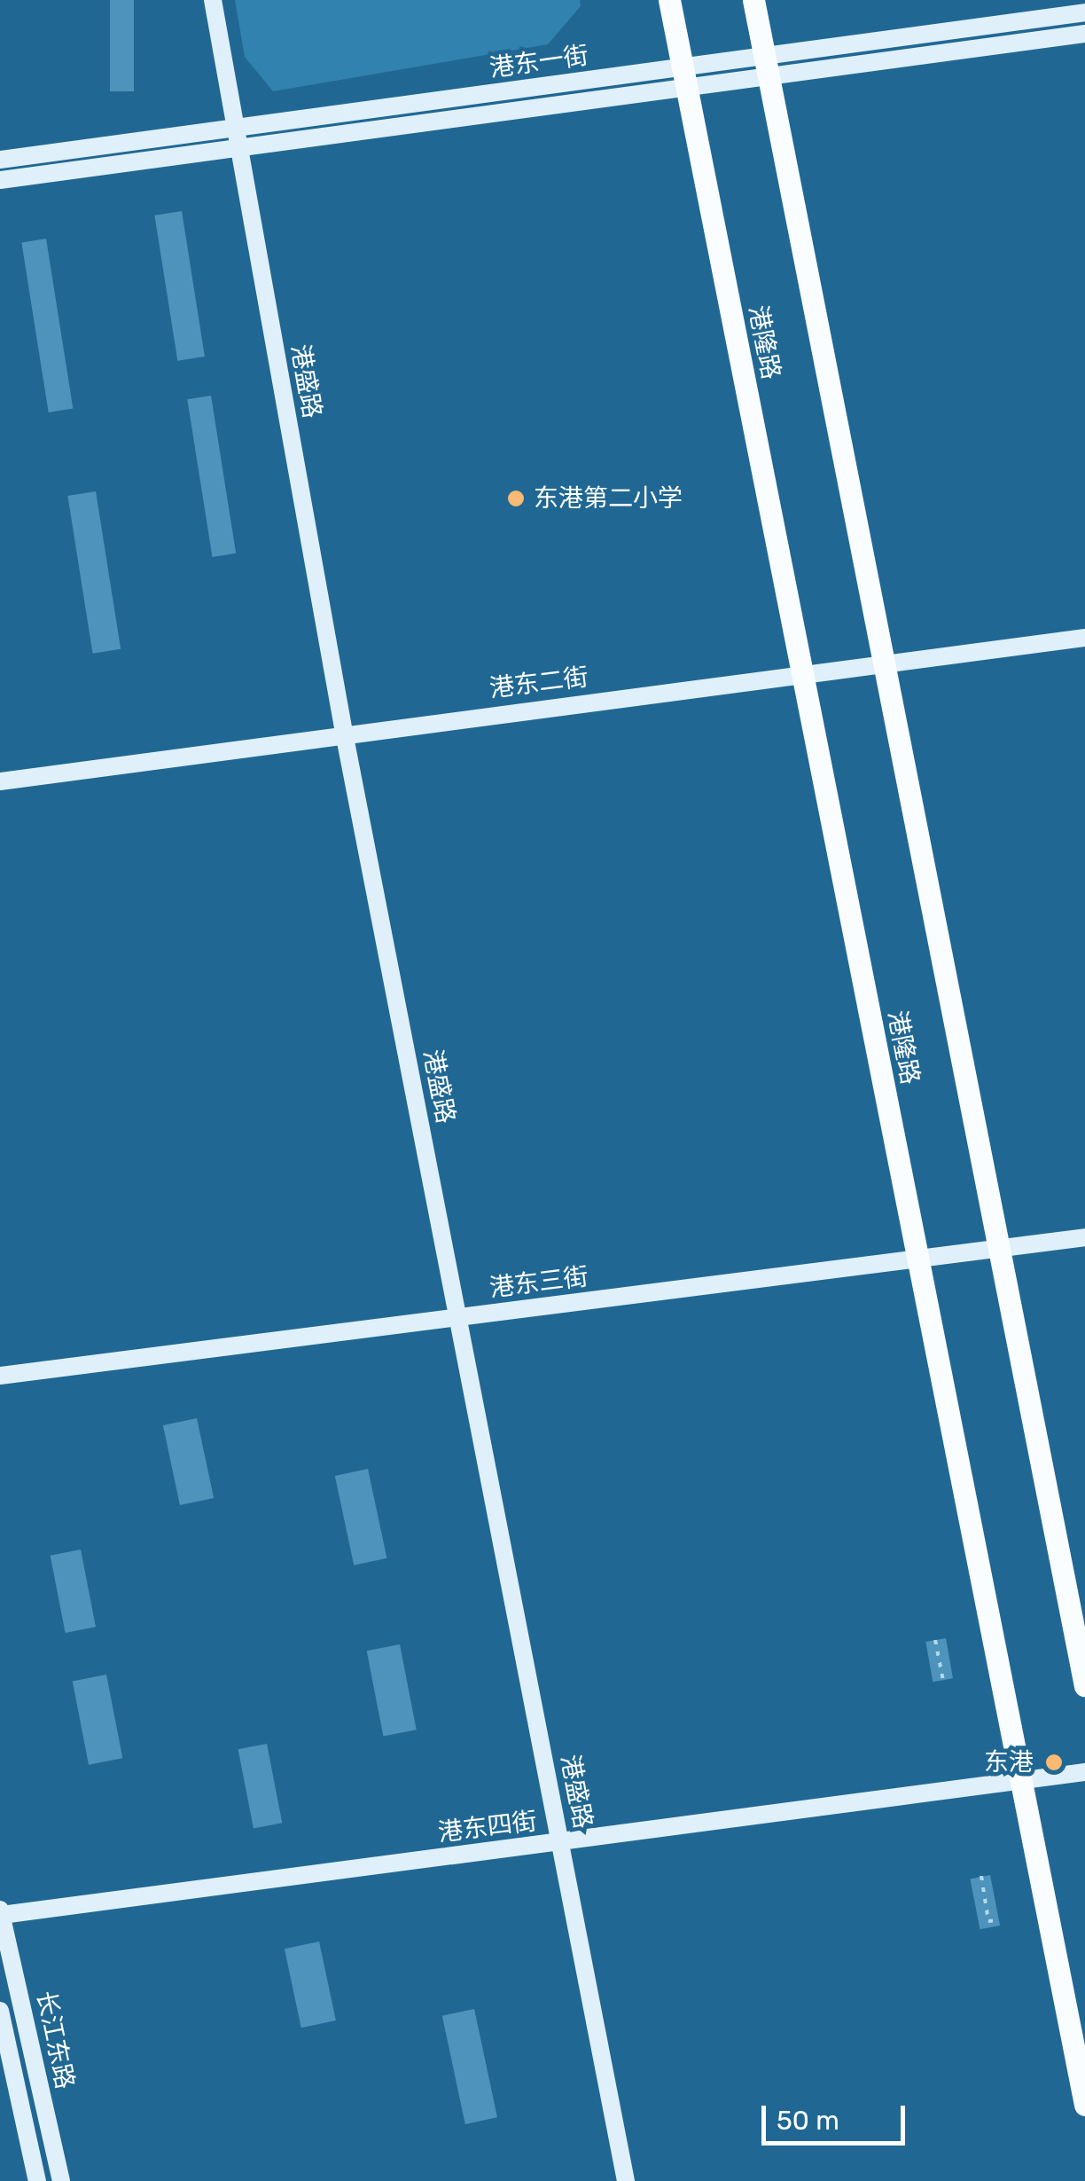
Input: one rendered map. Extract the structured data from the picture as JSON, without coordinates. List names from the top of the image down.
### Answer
{
  "streets": {
    "main road": ["港隆路"],
    "street": [
      "港东一街",
      "港盛路",
      "港东二街",
      "港东三街",
      "港东四街",
      "长江东路"
    ]
  },
  "crossings": [
    ["港东一街", "港隆路"],
    ["港东一街", "港盛路"],
    ["港隆路", "港东二街"],
    ["港隆路", "港东三街"],
    ["港隆路", "港东四街"],
    ["港盛路", "港东二街"],
    ["港盛路", "港东三街"],
    ["港盛路", "港东四街"],
    ["港东四街", "长江东路"]
  ],
  "places": ["东港第二小学", "东港"],
  "scale_bar": "50 m"
}
